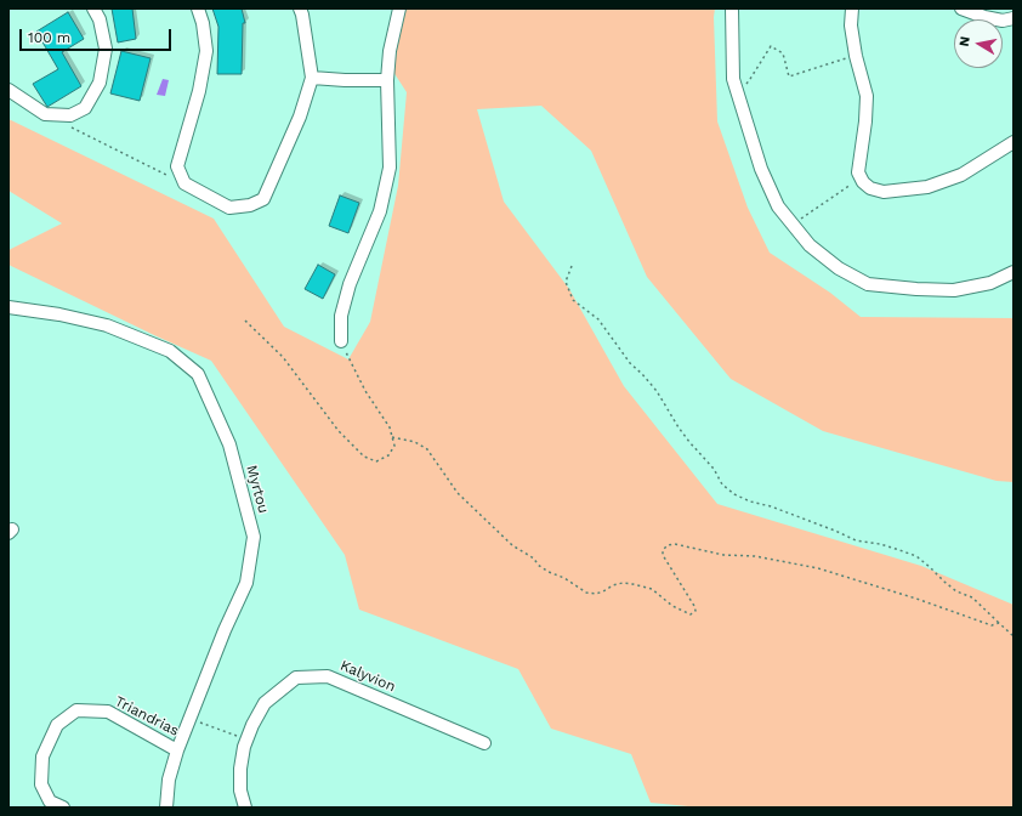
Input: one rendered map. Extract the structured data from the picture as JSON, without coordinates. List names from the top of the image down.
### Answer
{
  "streets": {
    "street": ["Myrtou", "Kalyvion", "Triandrias"]
  },
  "crossings": [
    ["Myrtou", "Triandrias"]
  ],
  "scale_bar": "100 m",
  "north": "left"
}
